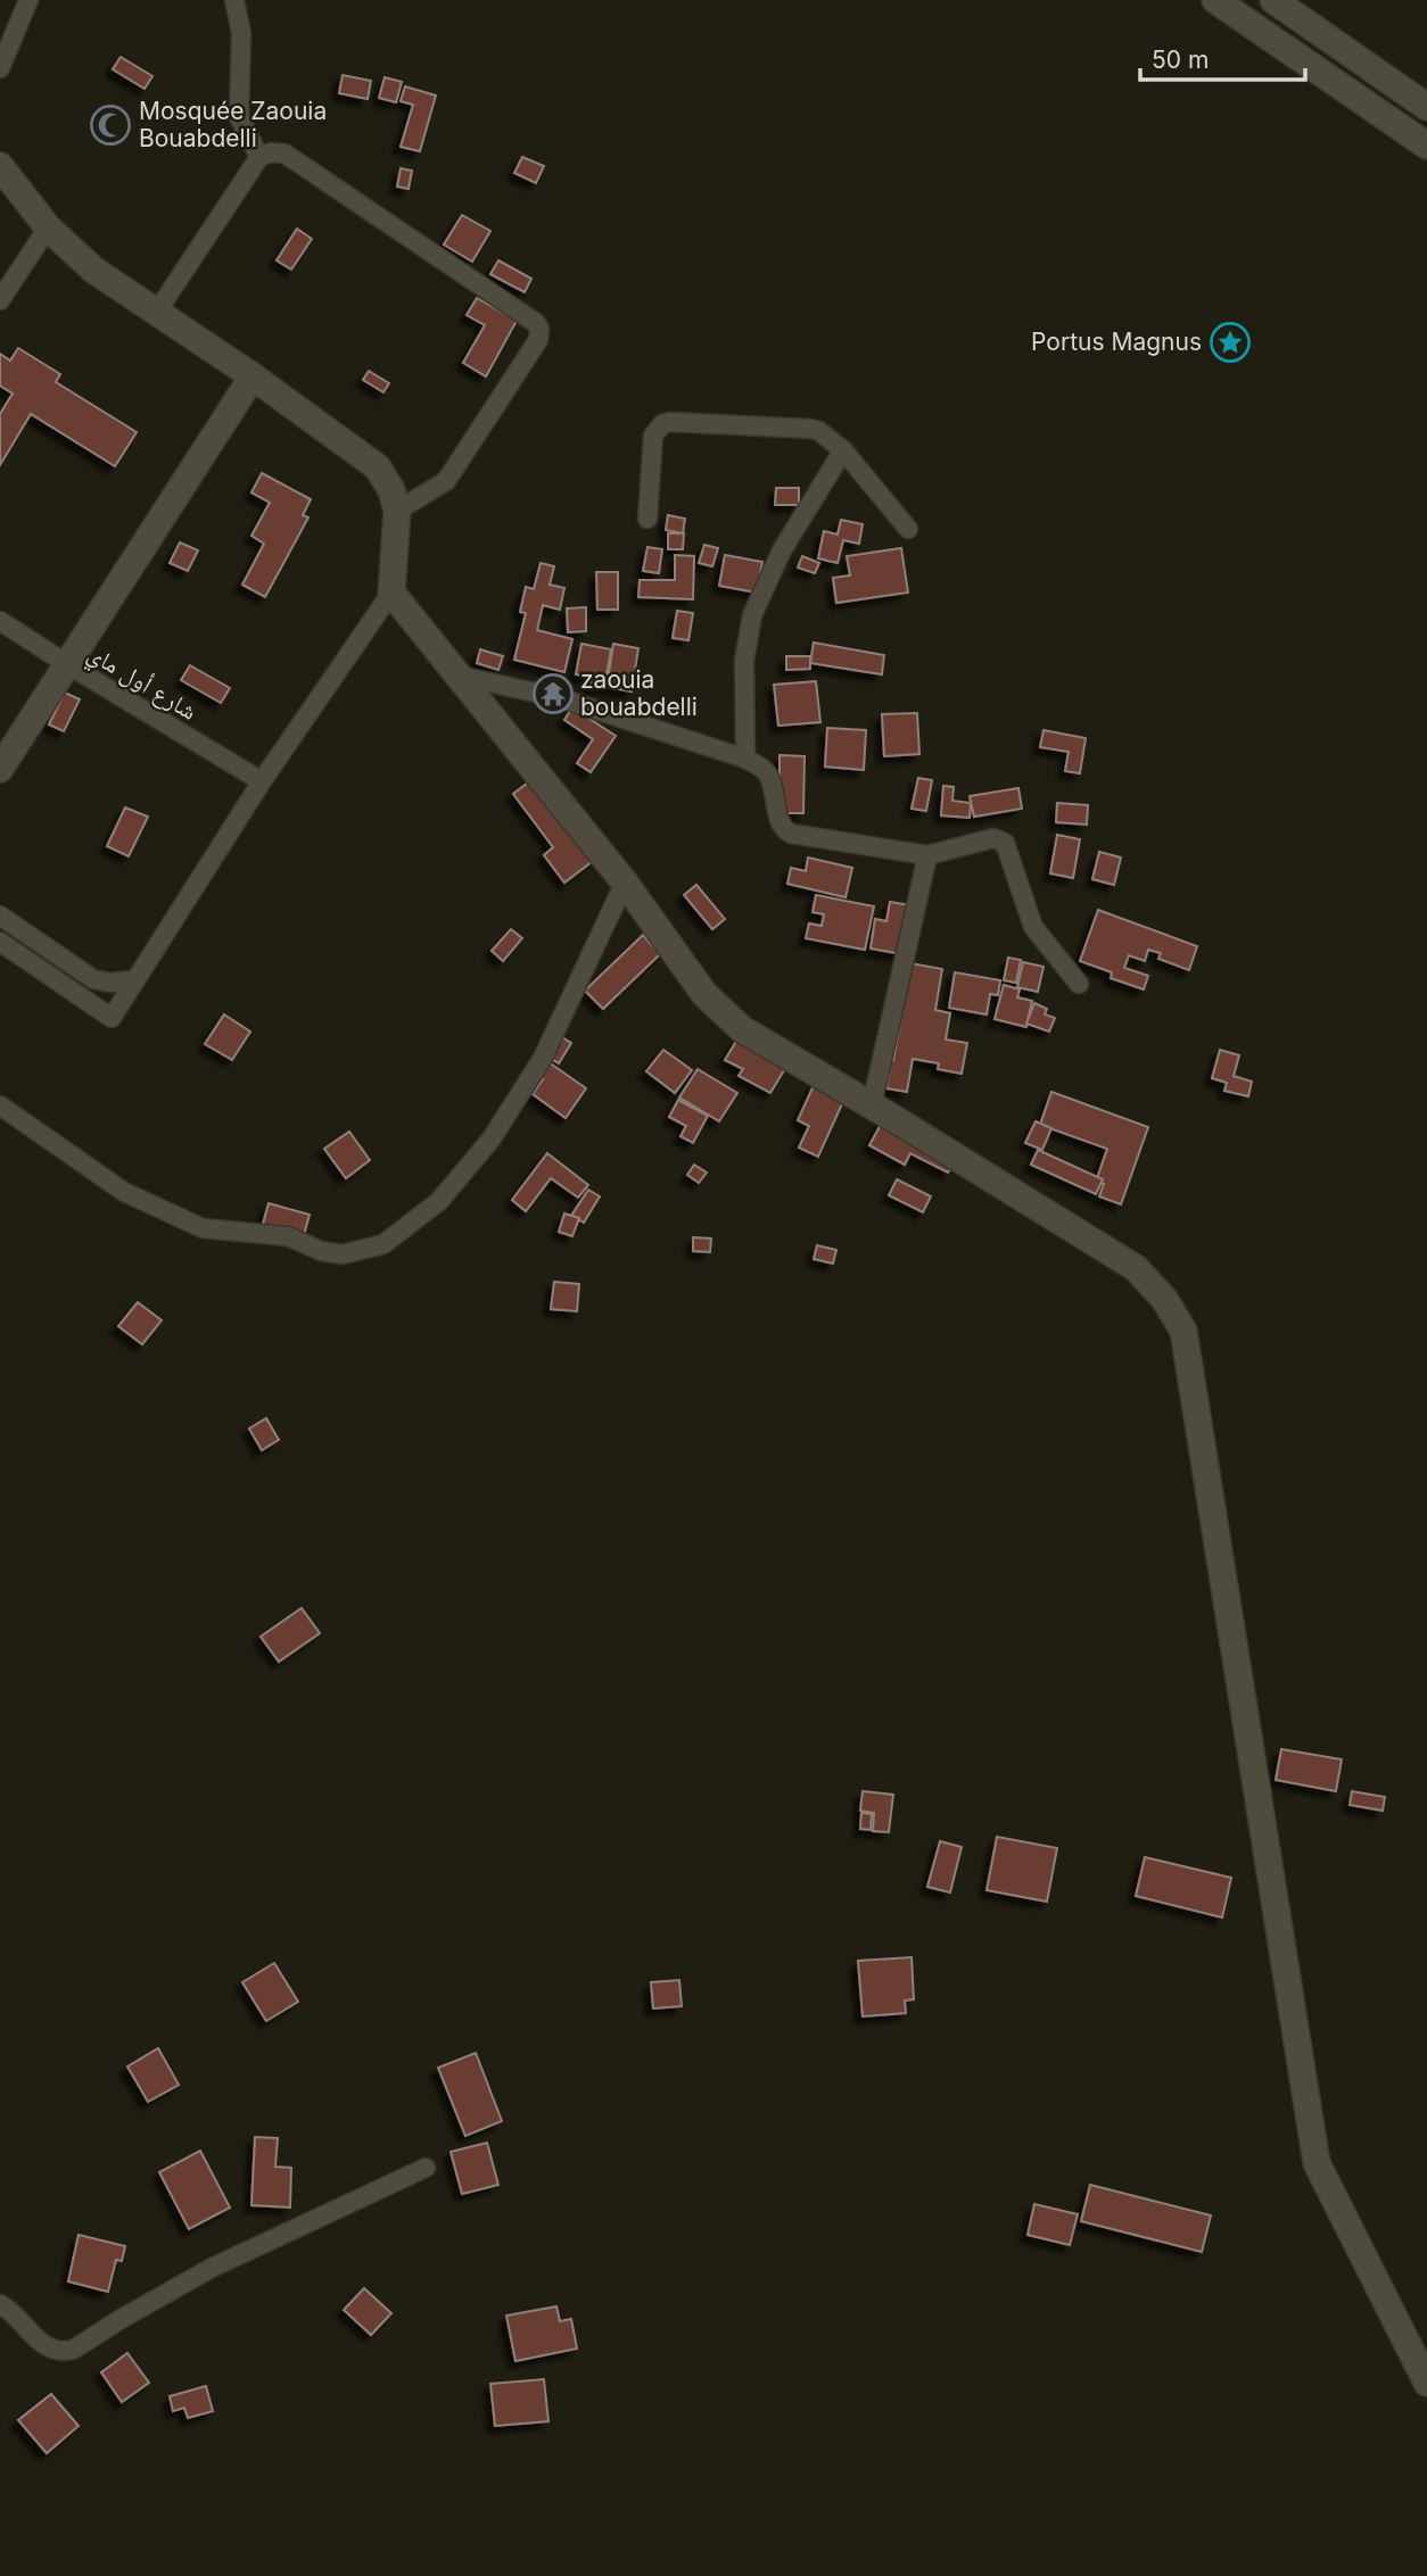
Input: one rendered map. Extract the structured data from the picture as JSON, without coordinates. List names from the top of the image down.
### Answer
{
  "streets": {
    "street": ["شارع أول ماي"]
  },
  "places": {
    "mosque": ["Mosquée Zaouia Bouabdelli"],
    "place": ["Portus Magnus"],
    "temple": ["zaouia bouabdelli"]
  },
  "scale_bar": "50 m"
}
